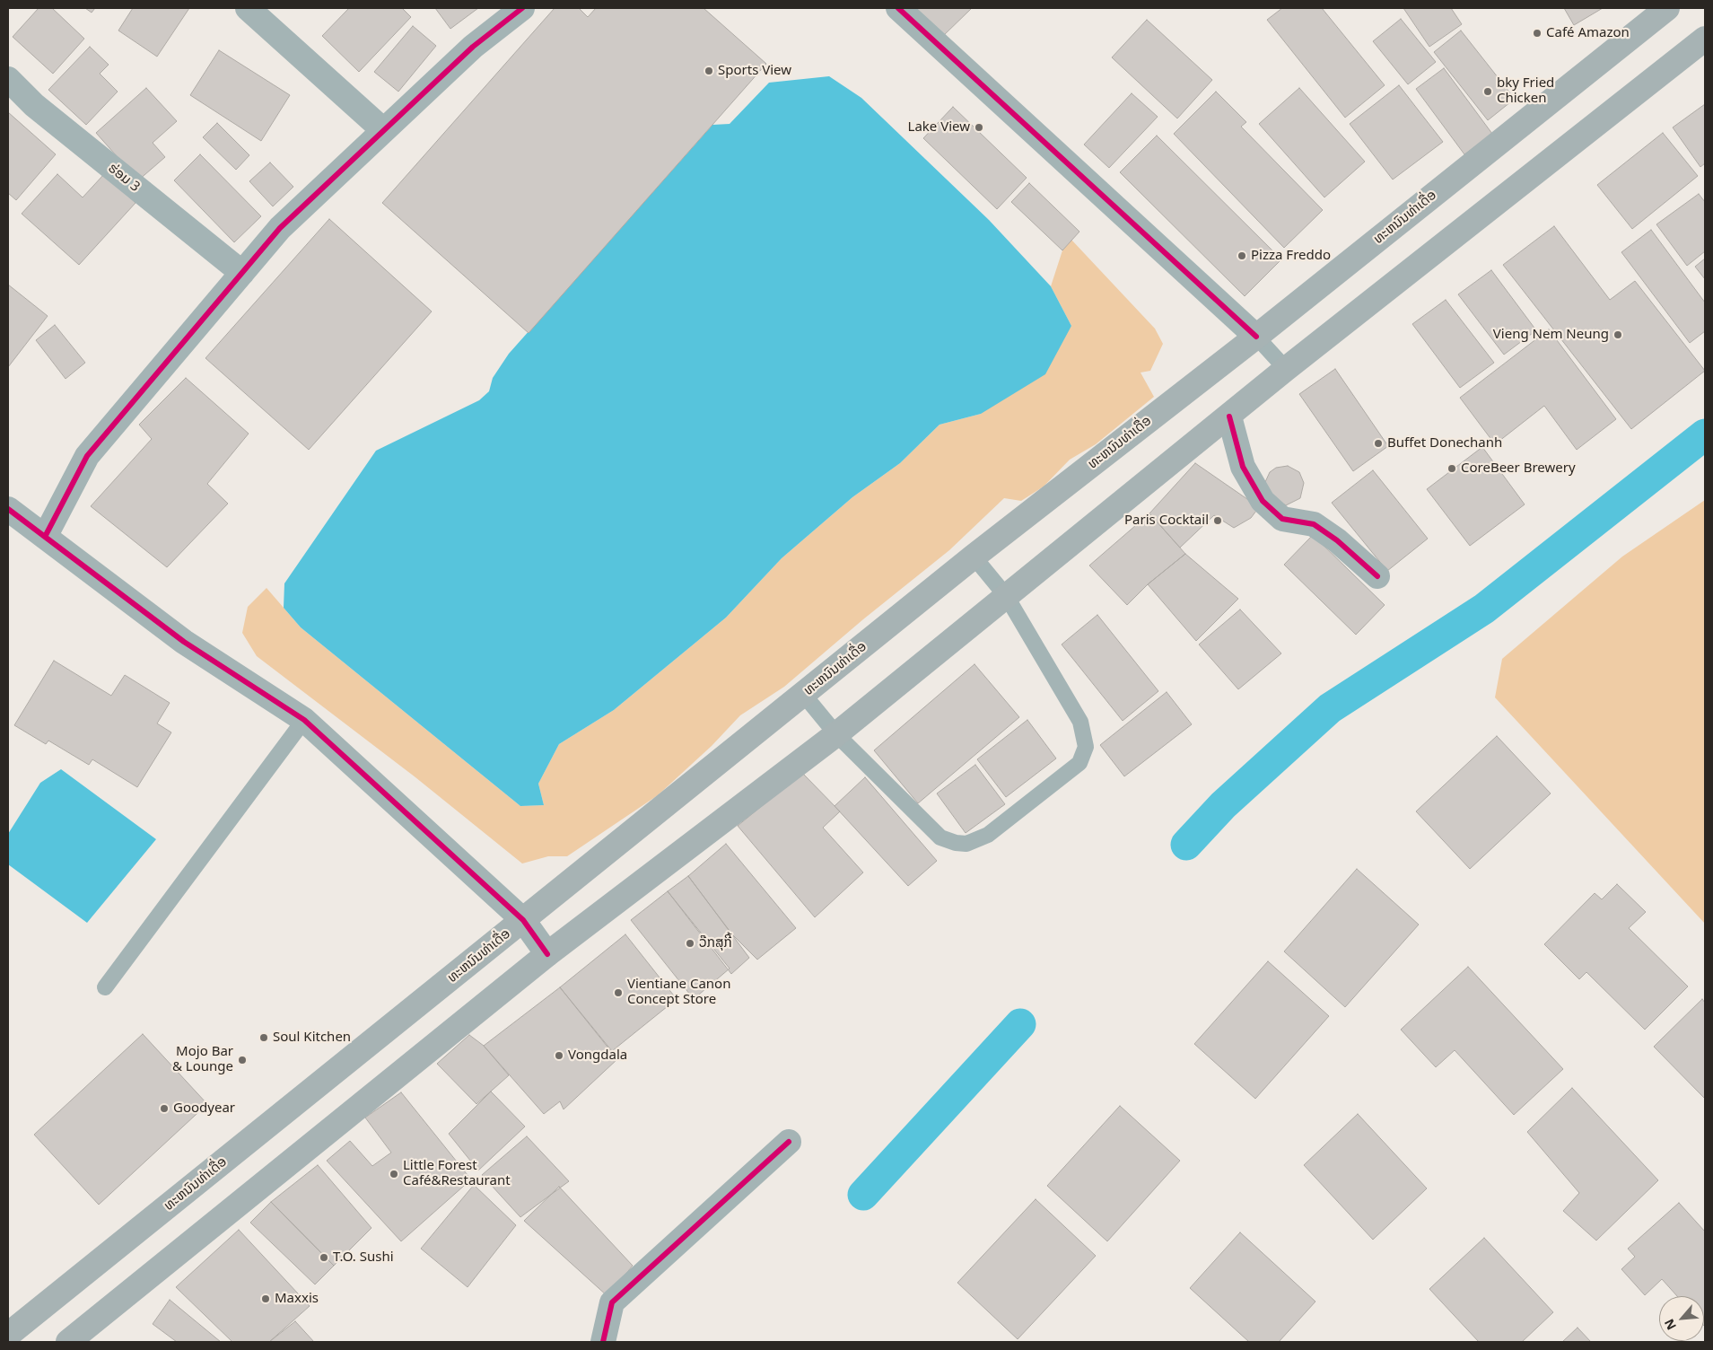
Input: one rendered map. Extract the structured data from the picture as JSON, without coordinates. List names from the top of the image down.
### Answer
{
  "streets": {
    "main road": ["ທະຫນົນທ່າເດື່ອ"],
    "street": ["ຮ່ອມ 3"]
  },
  "places": [
    "Café Amazon",
    "Sports View",
    "bky Fried Chicken",
    "Lake View",
    "Pizza Freddo",
    "Vieng Nem Neung",
    "Buffet Donechanh",
    "CoreBeer Brewery",
    "Paris Cocktail",
    "ວ໊ກສຸກີ້",
    "Vientiane Canon Concept Store",
    "Soul Kitchen",
    "Vongdala",
    "Mojo Bar & Lounge",
    "Goodyear",
    "Little Forest Café&Restaurant",
    "T.O. Sushi",
    "Maxxis"
  ],
  "north": "bottom left"
}
